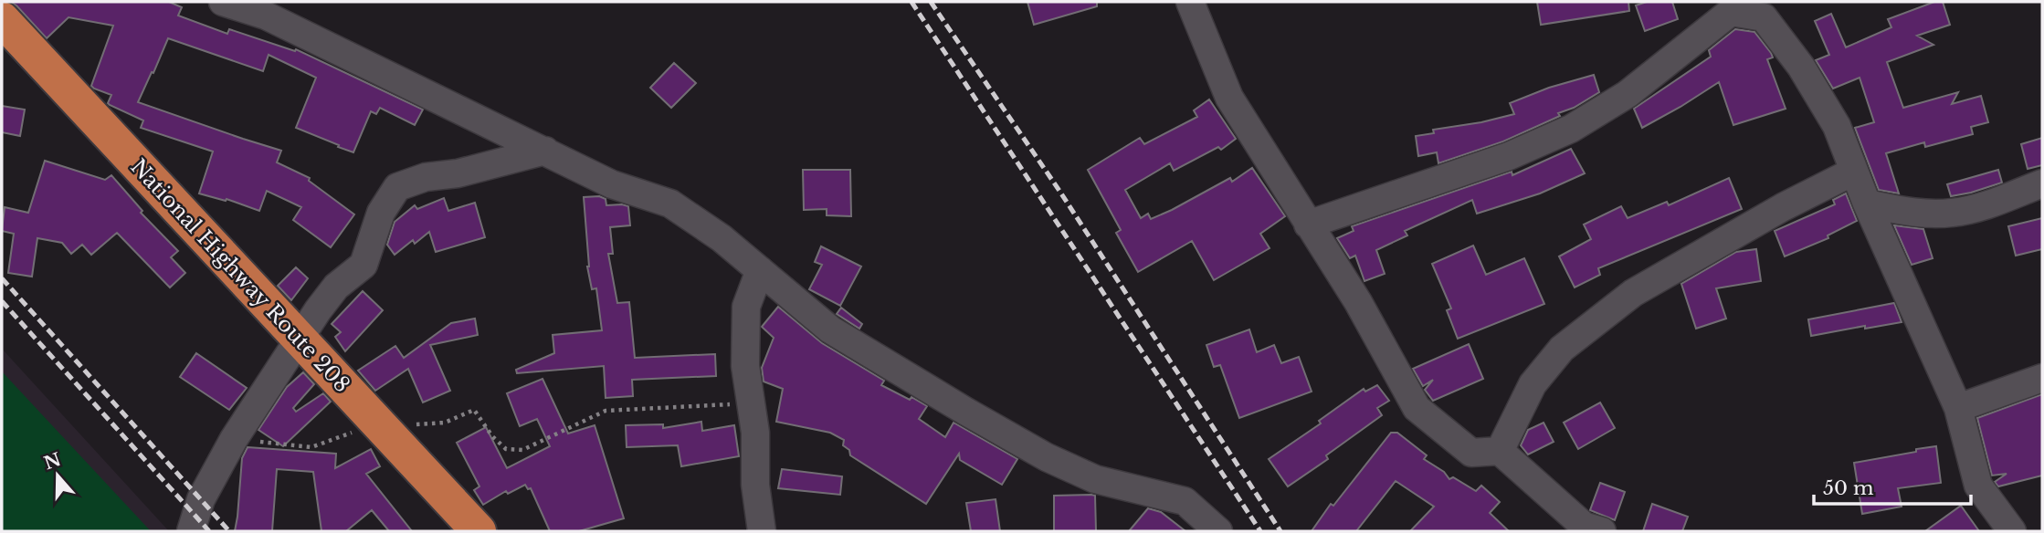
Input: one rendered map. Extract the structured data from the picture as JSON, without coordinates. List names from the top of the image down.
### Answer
{
  "streets": {
    "highway": ["National Highway Route 208"]
  },
  "scale_bar": "50 m",
  "north": "top"
}
